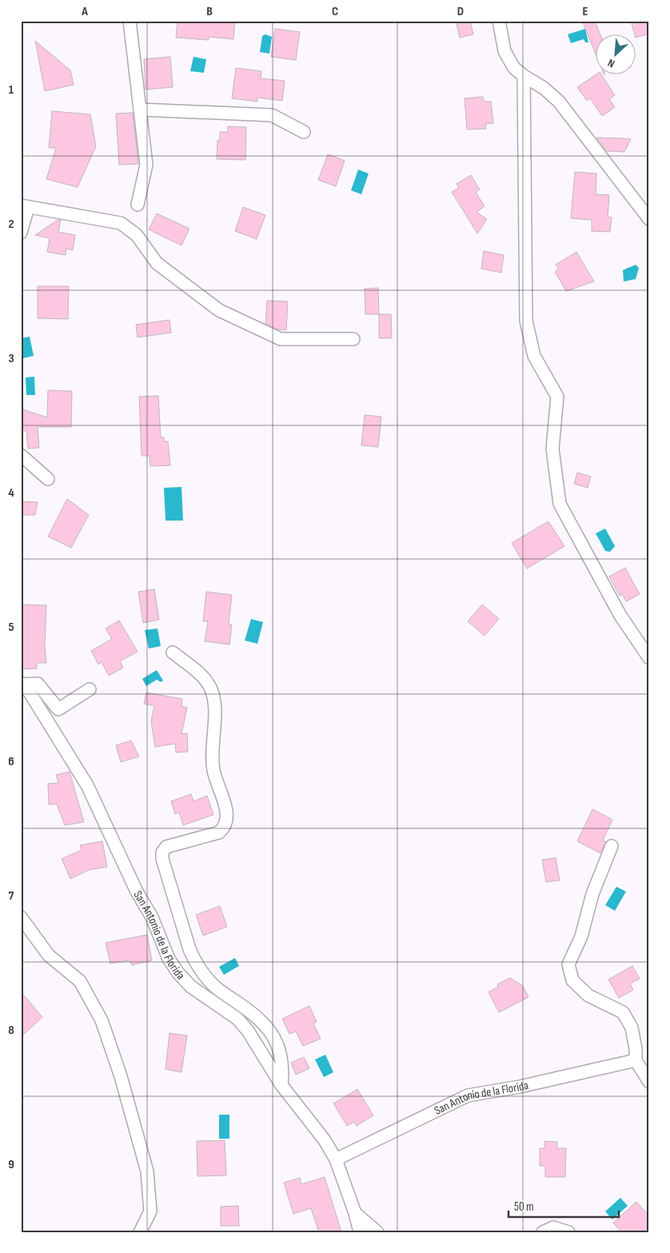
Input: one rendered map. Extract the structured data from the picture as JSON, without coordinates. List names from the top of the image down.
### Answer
{
  "streets": {
    "street": ["San Antonio de la Florida"]
  },
  "scale_bar": "50 m",
  "north": "bottom left",
  "grid": {
    "columns": [
      "A",
      "B",
      "C",
      "D",
      "E"
    ],
    "rows": [
      "1",
      "2",
      "3",
      "4",
      "5",
      "6",
      "7",
      "8",
      "9"
    ]
  }
}
